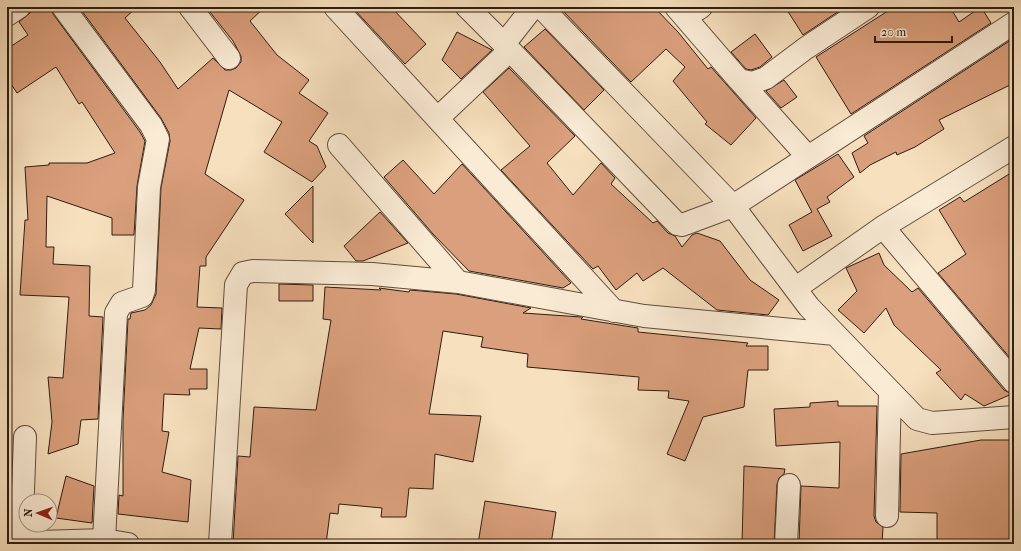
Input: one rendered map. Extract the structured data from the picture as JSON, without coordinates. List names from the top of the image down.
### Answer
{
  "scale_bar": "20 m",
  "north": "left"
}
